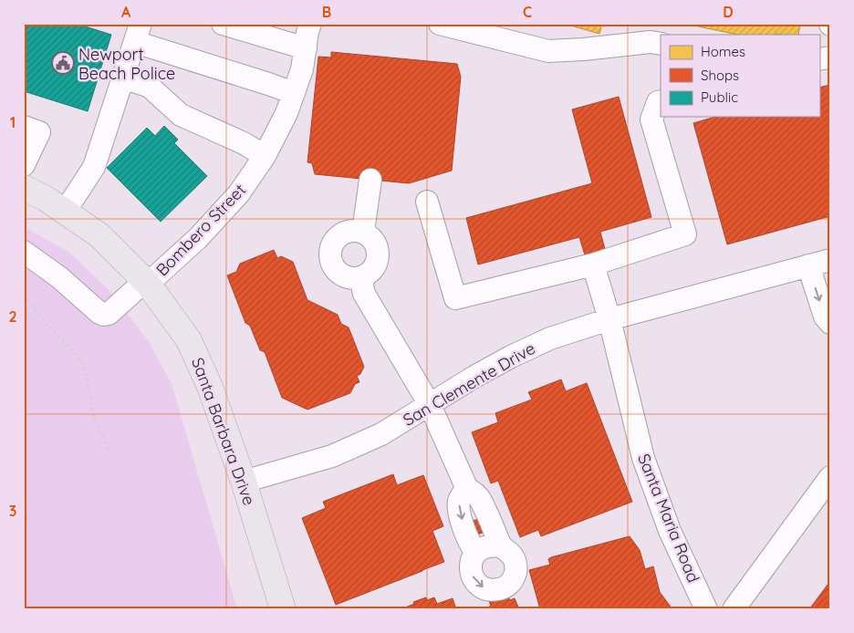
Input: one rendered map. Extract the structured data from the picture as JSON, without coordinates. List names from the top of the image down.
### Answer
{
  "streets": {
    "main road": ["Santa Barbara Drive"],
    "street": ["Bombero Street", "San Clemente Drive", "Santa Maria Road"]
  },
  "crossings": [
    ["Bombero Street", "Santa Barbara Drive"],
    ["San Clemente Drive", "Santa Barbara Drive"],
    ["San Clemente Drive", "Santa Maria Road"]
  ],
  "places": {
    "public building": ["Newport Beach Police"]
  },
  "legend": ["Homes", "Shops", "Public"],
  "grid": {
    "columns": [
      "A",
      "B",
      "C",
      "D"
    ],
    "rows": ["1", "2", "3"]
  }
}
